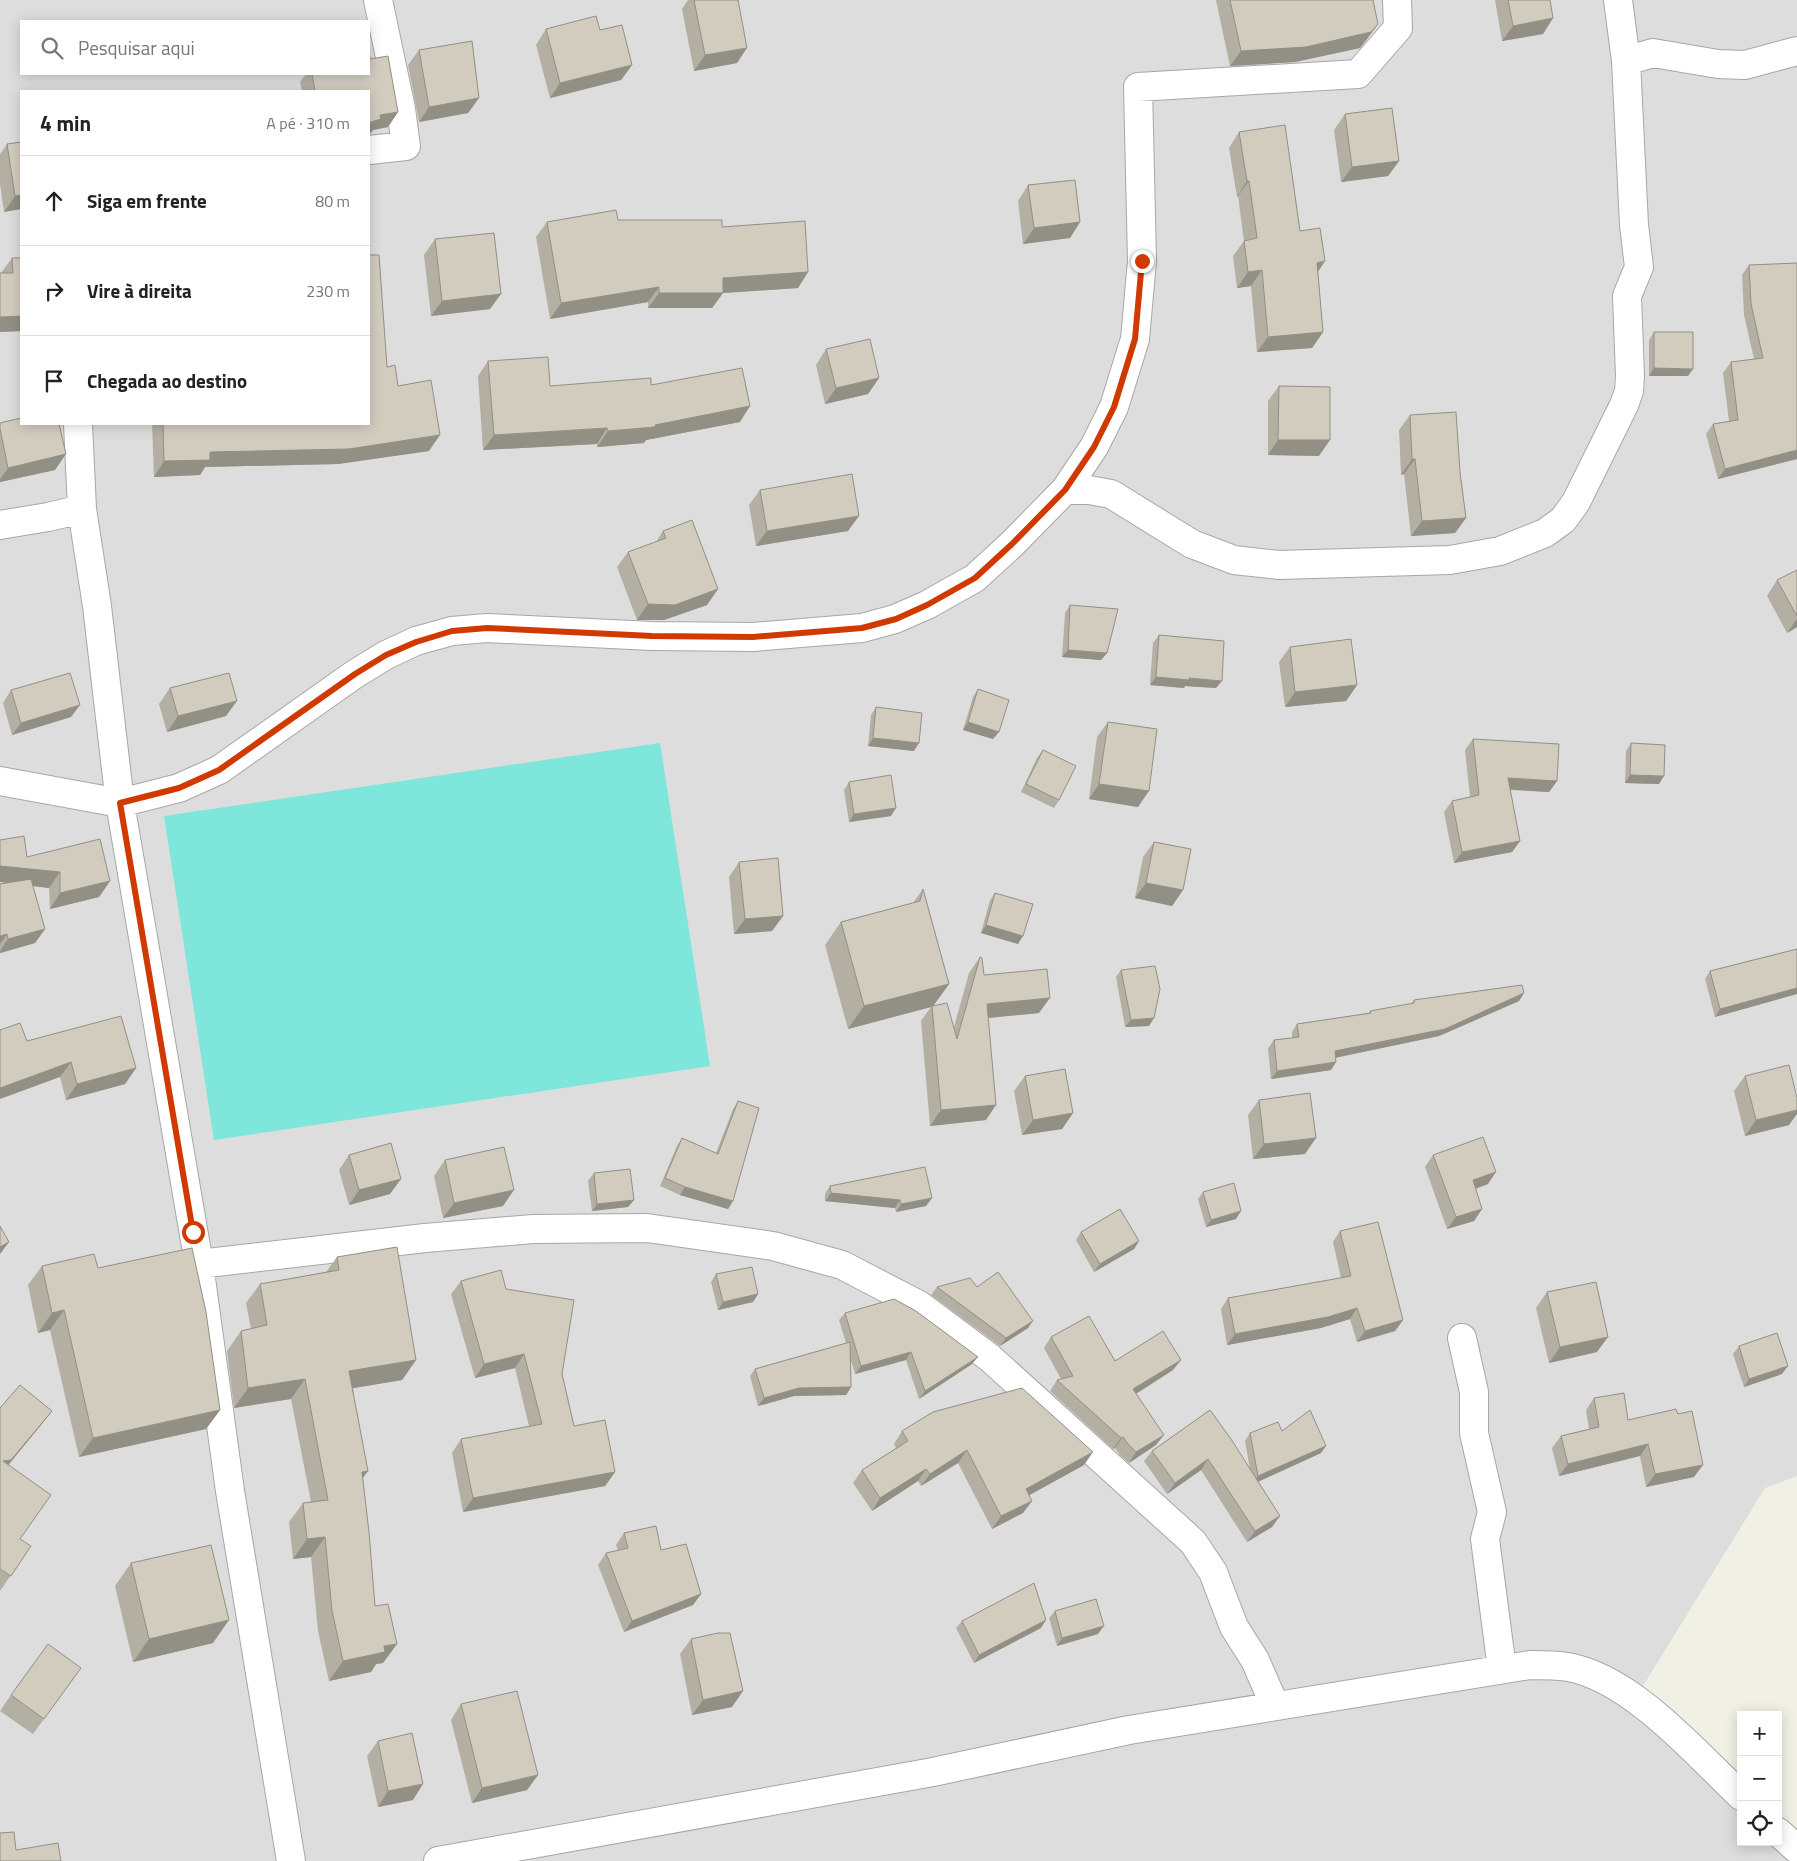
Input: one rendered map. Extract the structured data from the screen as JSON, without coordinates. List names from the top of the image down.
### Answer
{
  "page": {
    "search": "Pesquisar aqui",
    "heading": ["4 min", "A pé · 310 m"],
    "list": [
      ["Siga em frente", "80 m"],
      ["Vire à direita", "230 m"],
      "Chegada ao destino"
    ],
    "map_buttons": ["+", "−"]
  }
}
